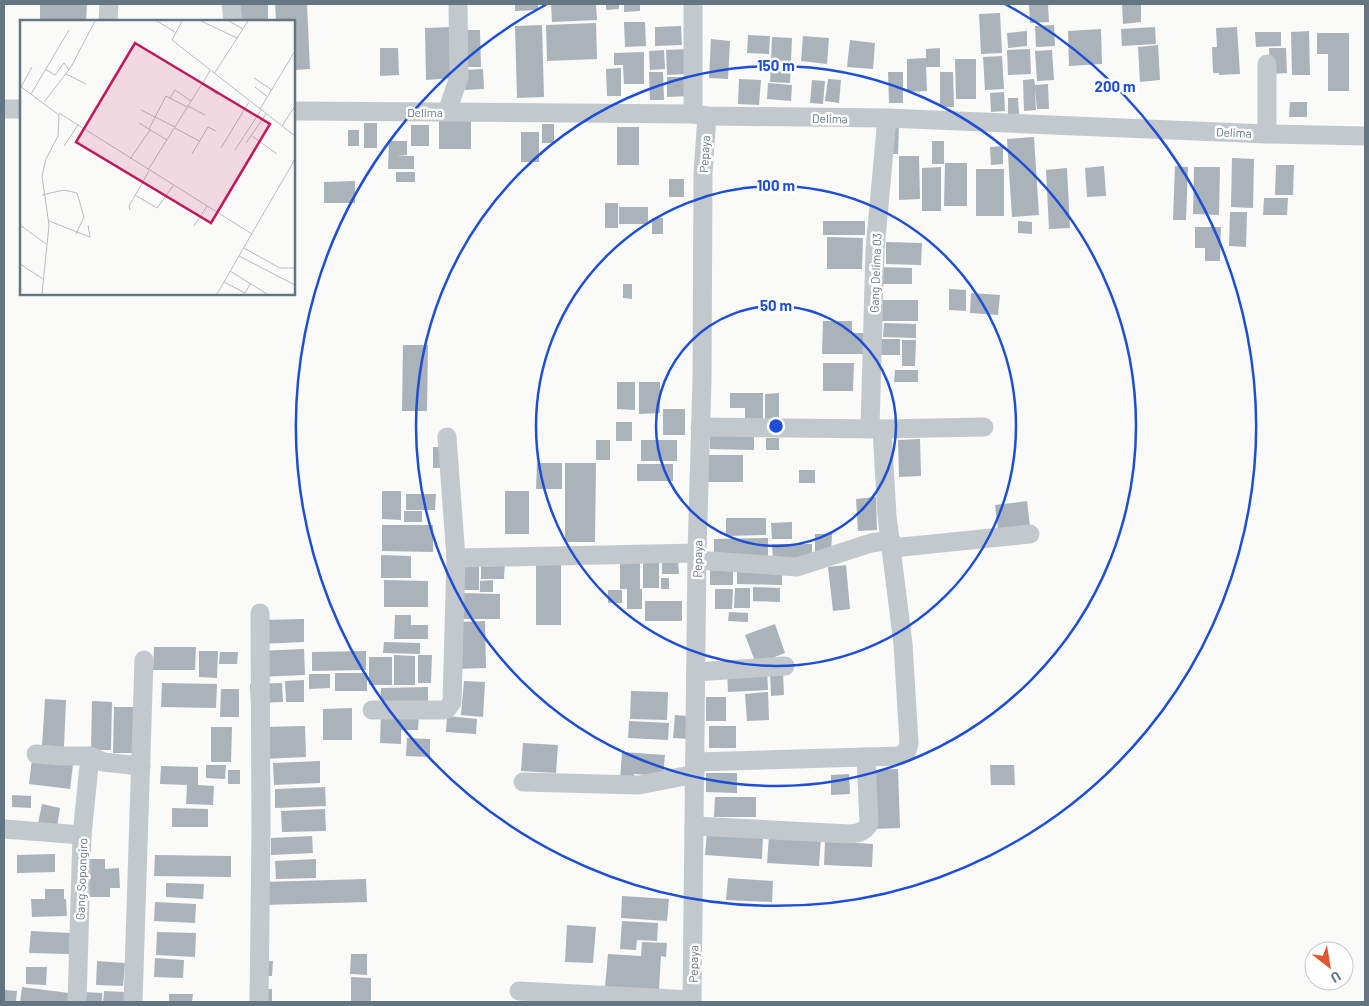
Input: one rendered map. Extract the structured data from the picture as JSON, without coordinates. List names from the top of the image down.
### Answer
{
  "streets": {
    "street": [
      "Delima",
      "Pepaya",
      "Gang Delima 03",
      "Gang Sopongiro"
    ]
  },
  "crossings": [
    ["Delima", "Pepaya"],
    ["Delima", "Gang Delima 03"]
  ],
  "north": "bottom right",
  "rings": [
    "150 m",
    "200 m",
    "100 m",
    "50 m"
  ]
}
